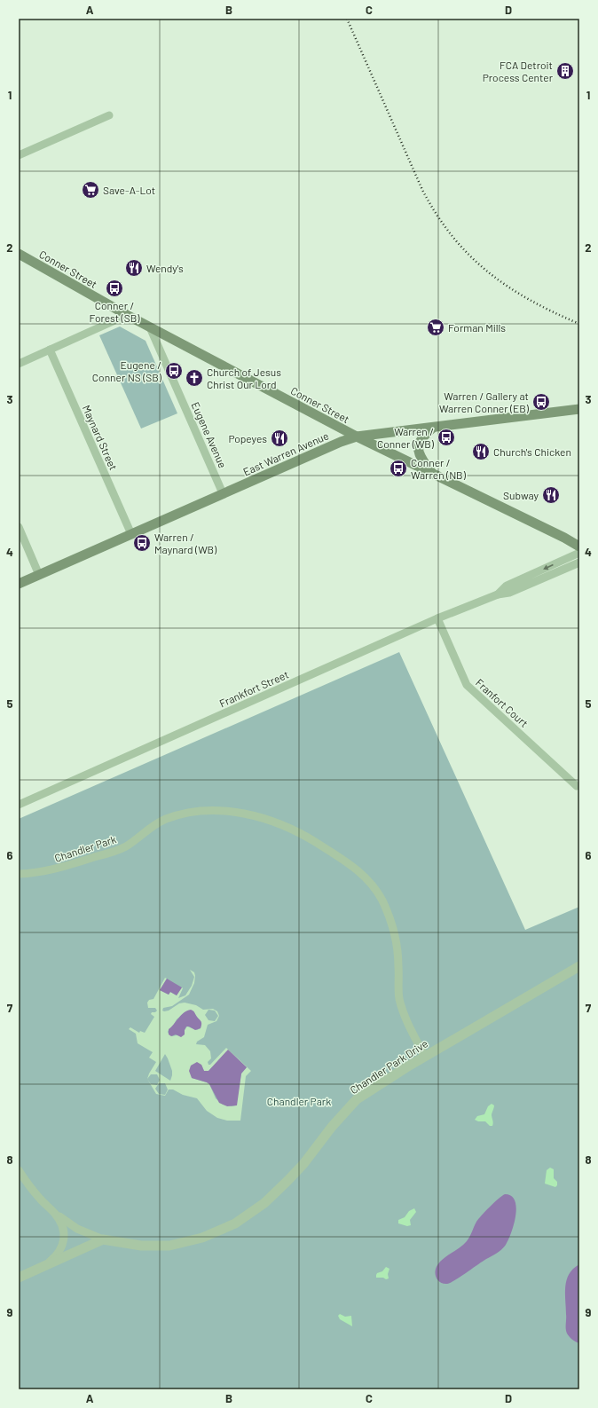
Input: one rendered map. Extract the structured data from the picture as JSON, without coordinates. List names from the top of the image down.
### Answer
{
  "streets": {
    "main road": ["Conner Street", "East Warren Avenue"],
    "street": [
      "Eugene Avenue",
      "Maynard Street",
      "Frankfort Street",
      "Franfort Court",
      "Chandler Park",
      "Chandler Park Drive"
    ]
  },
  "crossings": [
    ["Conner Street", "Eugene Avenue"],
    ["Conner Street", "East Warren Avenue"],
    ["Eugene Avenue", "East Warren Avenue"],
    ["Maynard Street", "East Warren Avenue"],
    ["Frankfort Street", "Franfort Court"],
    ["Chandler Park", "Chandler Park Drive"]
  ],
  "parks": ["Chandler Park"],
  "places": {
    "building": ["FCA Detroit Process Center"],
    "supermarket": ["Save-A-Lot", "Forman Mills"],
    "restaurant": [
      "Wendy's",
      "Popeyes",
      "Church's Chicken",
      "Subway"
    ],
    "bus stop": [
      "Conner / Forest (SB)",
      "Eugene / Conner NS (SB)",
      "Warren / Gallery at Warren Conner (EB)",
      "Warren / Conner (WB)",
      "Conner / Warren (NB)",
      "Warren / Maynard (WB)"
    ],
    "church": ["Church of Jesus Christ Our Lord"]
  },
  "grid": {
    "columns": [
      "A",
      "B",
      "C",
      "D"
    ],
    "rows": [
      "1",
      "2",
      "3",
      "4",
      "5",
      "6",
      "7",
      "8",
      "9"
    ]
  }
}
